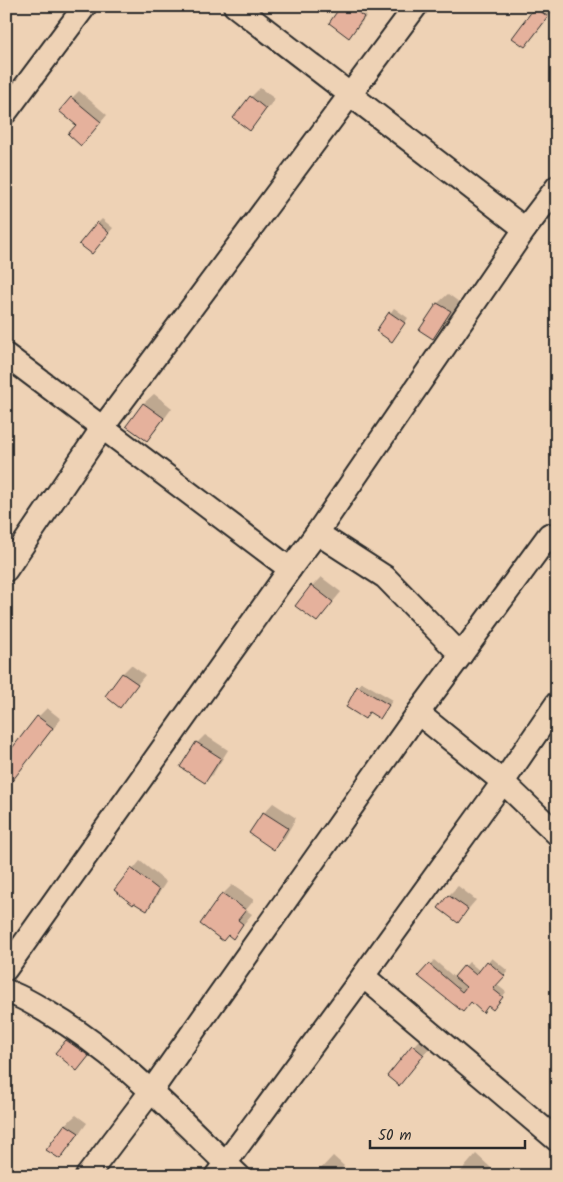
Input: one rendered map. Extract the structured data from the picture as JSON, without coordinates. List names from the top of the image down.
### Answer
{
  "scale_bar": "50 m"
}
